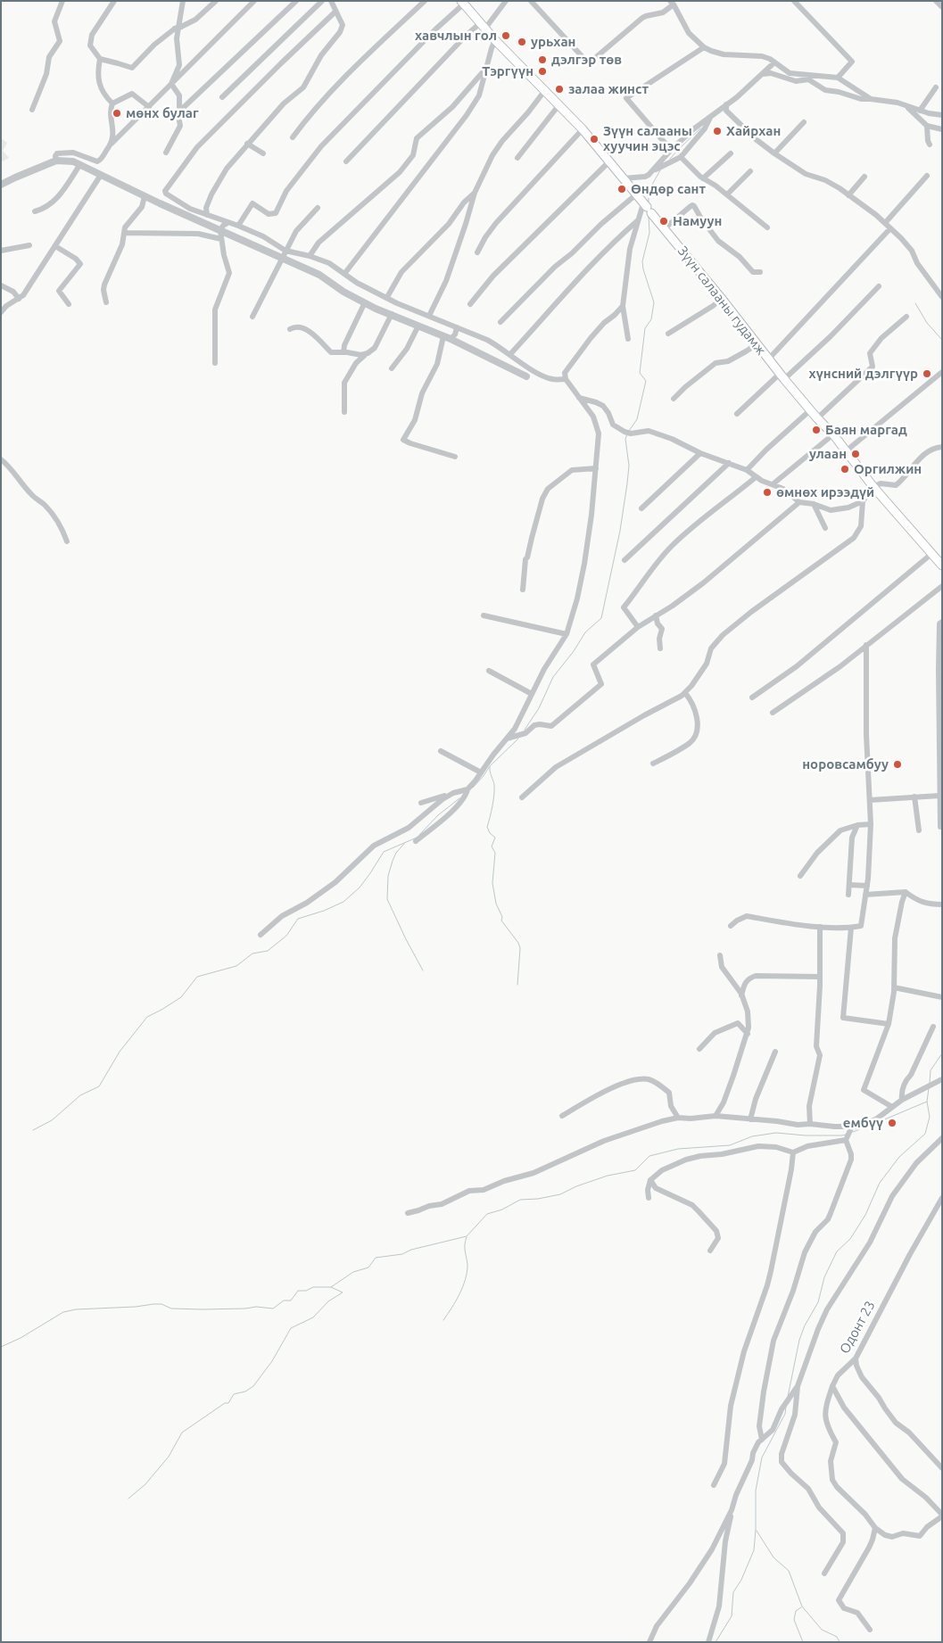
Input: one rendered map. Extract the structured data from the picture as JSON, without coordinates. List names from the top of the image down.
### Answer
{
  "streets": {
    "main road": ["Зүүн салааны гудамж"],
    "street": ["Одонт 23"]
  },
  "places": [
    "хавчлын гол",
    "урьхан",
    "дэлгэр төв",
    "Тэргүүн",
    "залаа жинст",
    "мөнх булаг",
    "Хайрхан",
    "Зүүн салааны хуучин эцэс",
    "Өндөр сант",
    "Намуун",
    "хүнсний дэлгүүр",
    "Баян маргад",
    "улаан",
    "Оргилжин",
    "өмнөх ирээдүй",
    "норовсамбуу",
    "ембүү"
  ]
}
